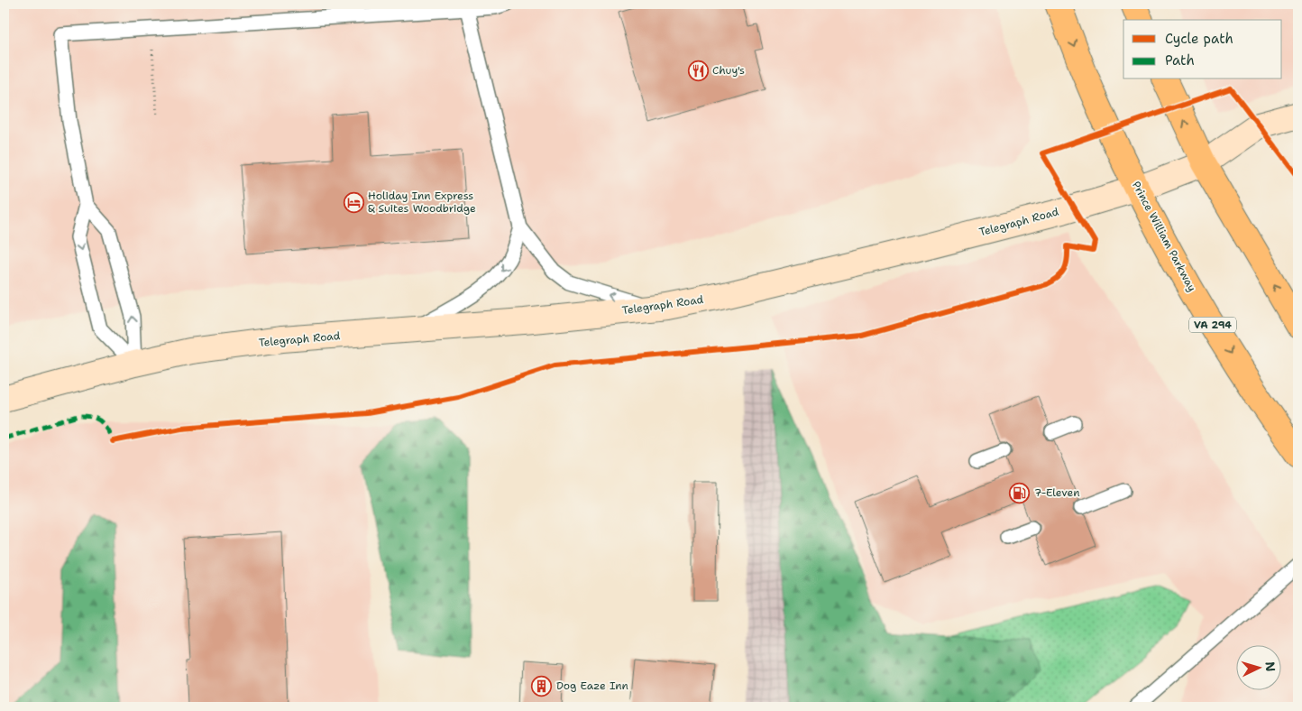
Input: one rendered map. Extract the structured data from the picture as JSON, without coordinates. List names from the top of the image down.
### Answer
{
  "streets": {
    "highway": ["Prince William Parkway", "VA 294"],
    "main road": ["Telegraph Road"]
  },
  "crossings": [
    ["Telegraph Road", "Prince William Parkway"]
  ],
  "places": {
    "restaurant": ["Chuy's"],
    "hotel": ["Holiday Inn Express & Suites Woodbridge"],
    "fuel station": ["7-Eleven"],
    "building": ["Dog Eaze Inn"]
  },
  "legend": ["Cycle path", "Path"],
  "north": "right"
}
